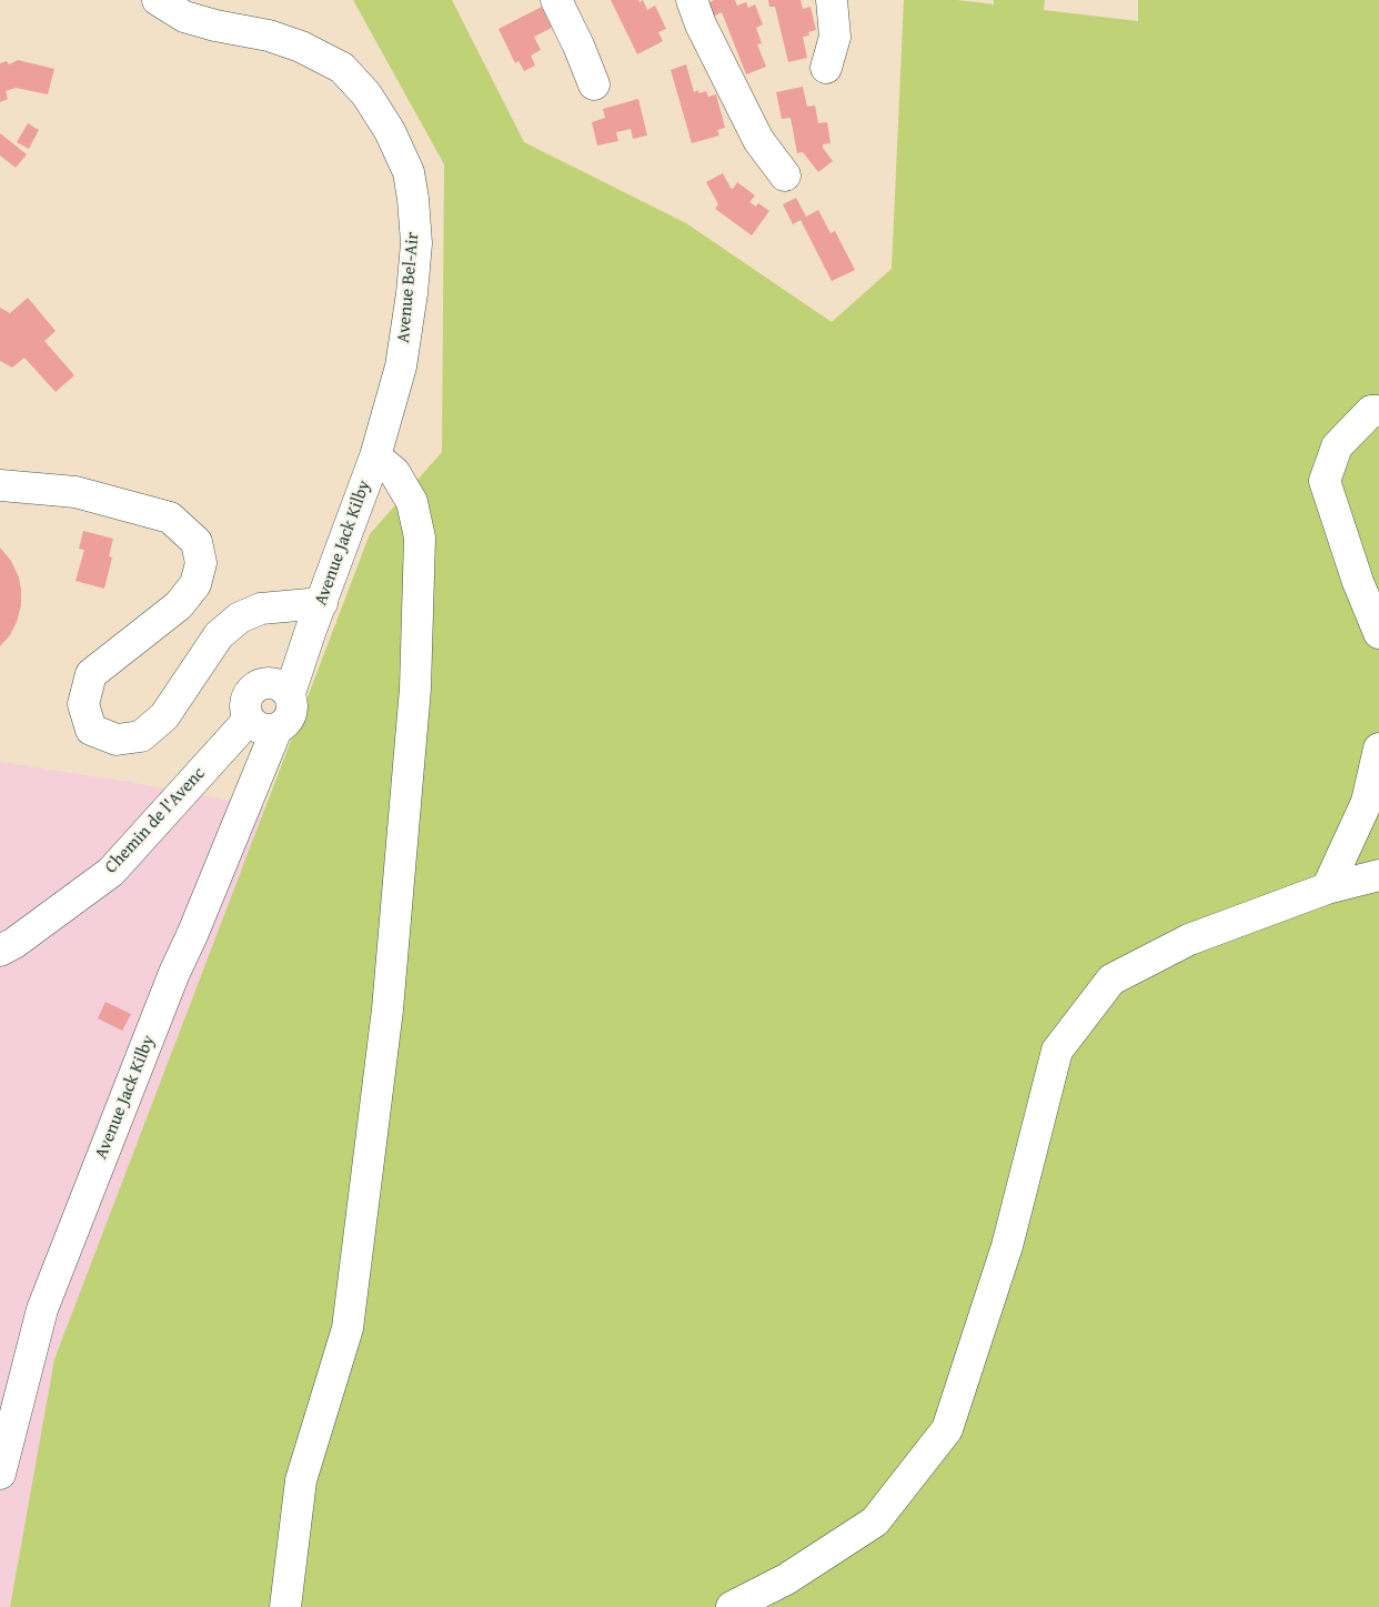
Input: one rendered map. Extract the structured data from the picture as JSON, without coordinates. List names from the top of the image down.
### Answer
{
  "streets": {
    "street": ["Avenue Bel-Air", "Avenue Jack Kilby", "Chemin de l'Avenc"]
  },
  "crossings": [
    ["Avenue Bel-Air", "Avenue Jack Kilby"],
    ["Avenue Jack Kilby", "Chemin de l'Avenc"]
  ]
}
